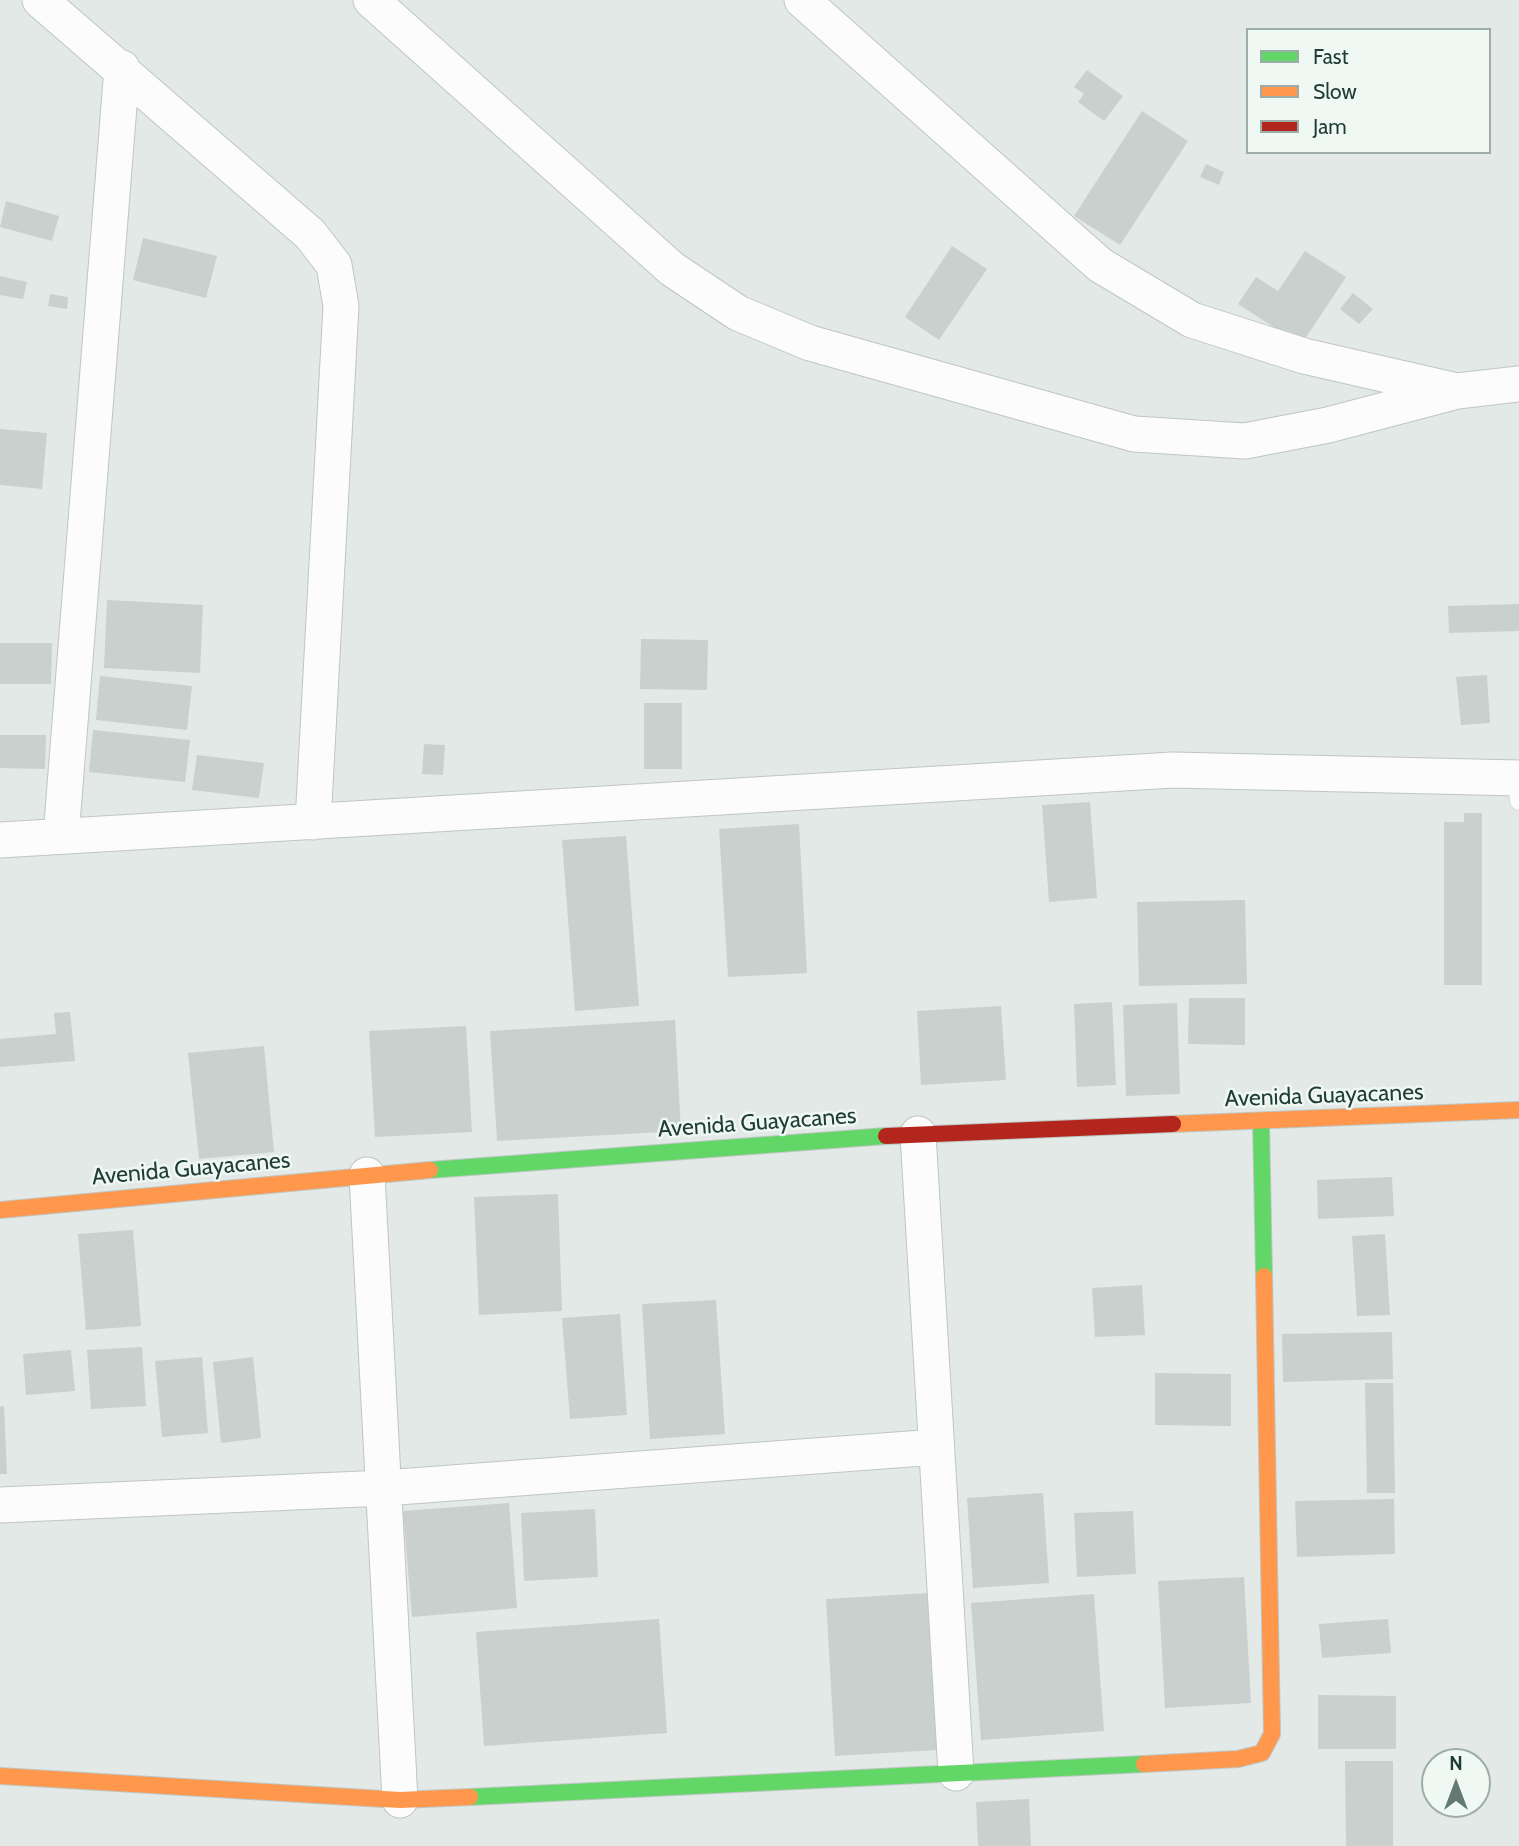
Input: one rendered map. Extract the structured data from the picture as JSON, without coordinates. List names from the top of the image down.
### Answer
{
  "streets": {
    "street": ["Avenida Guayacanes"]
  },
  "legend": ["Fast", "Slow", "Jam"],
  "north": "top"
}
